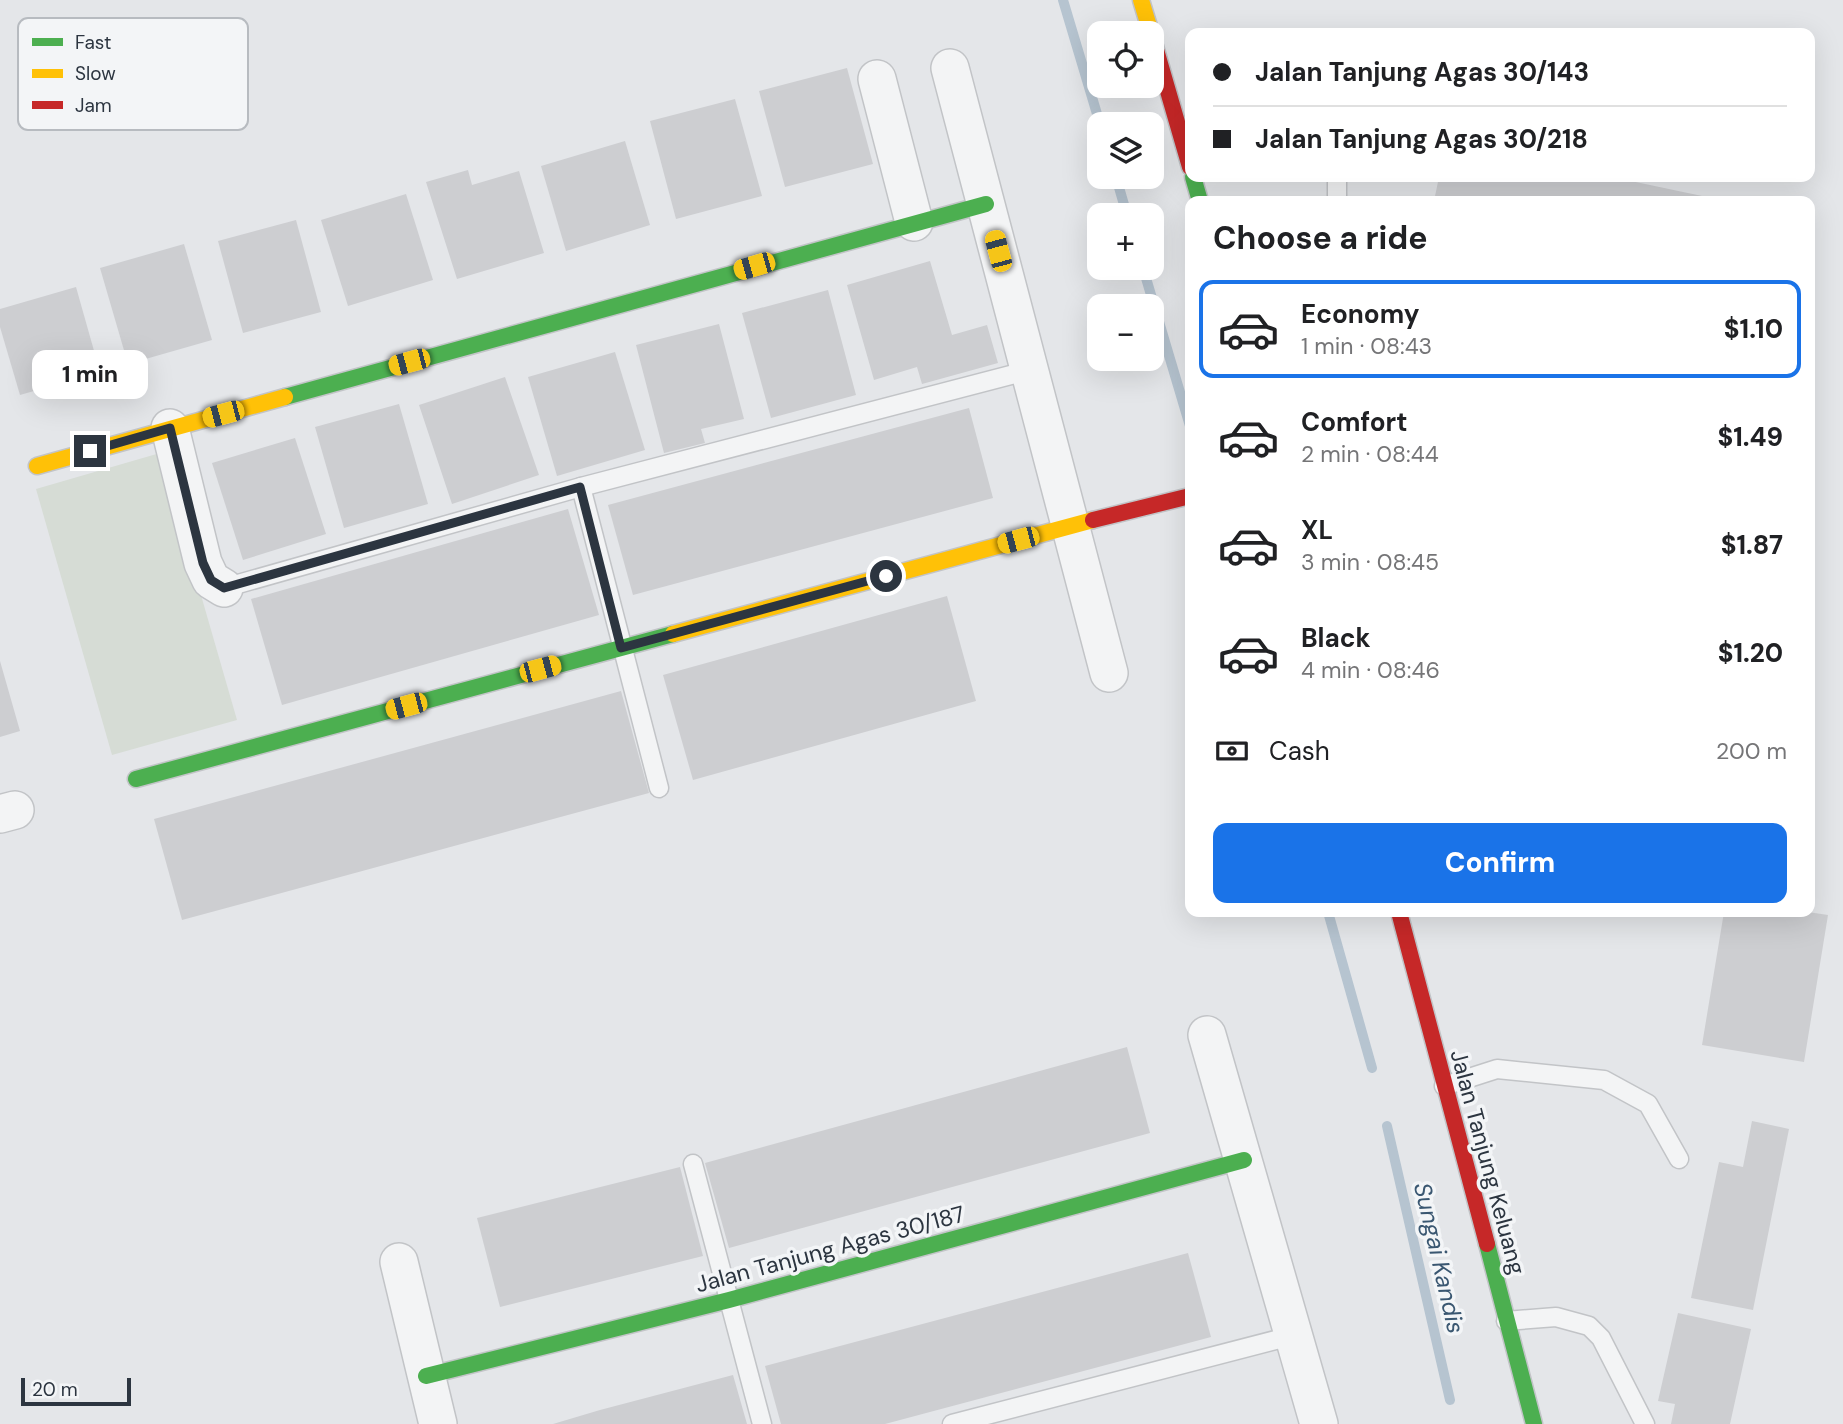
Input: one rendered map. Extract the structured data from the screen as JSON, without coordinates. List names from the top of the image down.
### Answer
{
  "streets": {
    "street": ["Jalan Tanjung Keluang", "Jalan Tanjung Agas 30/187"]
  },
  "water": ["Sungai Kandis"],
  "legend": ["Fast", "Slow", "Jam"],
  "scale_bar": "20 m",
  "page": {
    "map_buttons": ["+", "−"],
    "banner": ["Jalan Tanjung Agas 30/143", "Jalan Tanjung Agas 30/218"],
    "heading": "Choose a ride",
    "list": [
      {
        "name": "Economy",
        "note": "1 min · 08:43",
        "value": "$1.10"
      },
      {
        "name": "Comfort",
        "note": "2 min · 08:44",
        "value": "$1.49"
      },
      {
        "name": "XL",
        "note": "3 min · 08:45",
        "value": "$1.87"
      },
      {
        "name": "Black",
        "note": "4 min · 08:46",
        "value": "$1.20"
      }
    ],
    "bubble": "1 min",
    "pay": ["Cash", "200 m"],
    "buttons": "Confirm",
    "scale": "20 m"
  }
}
